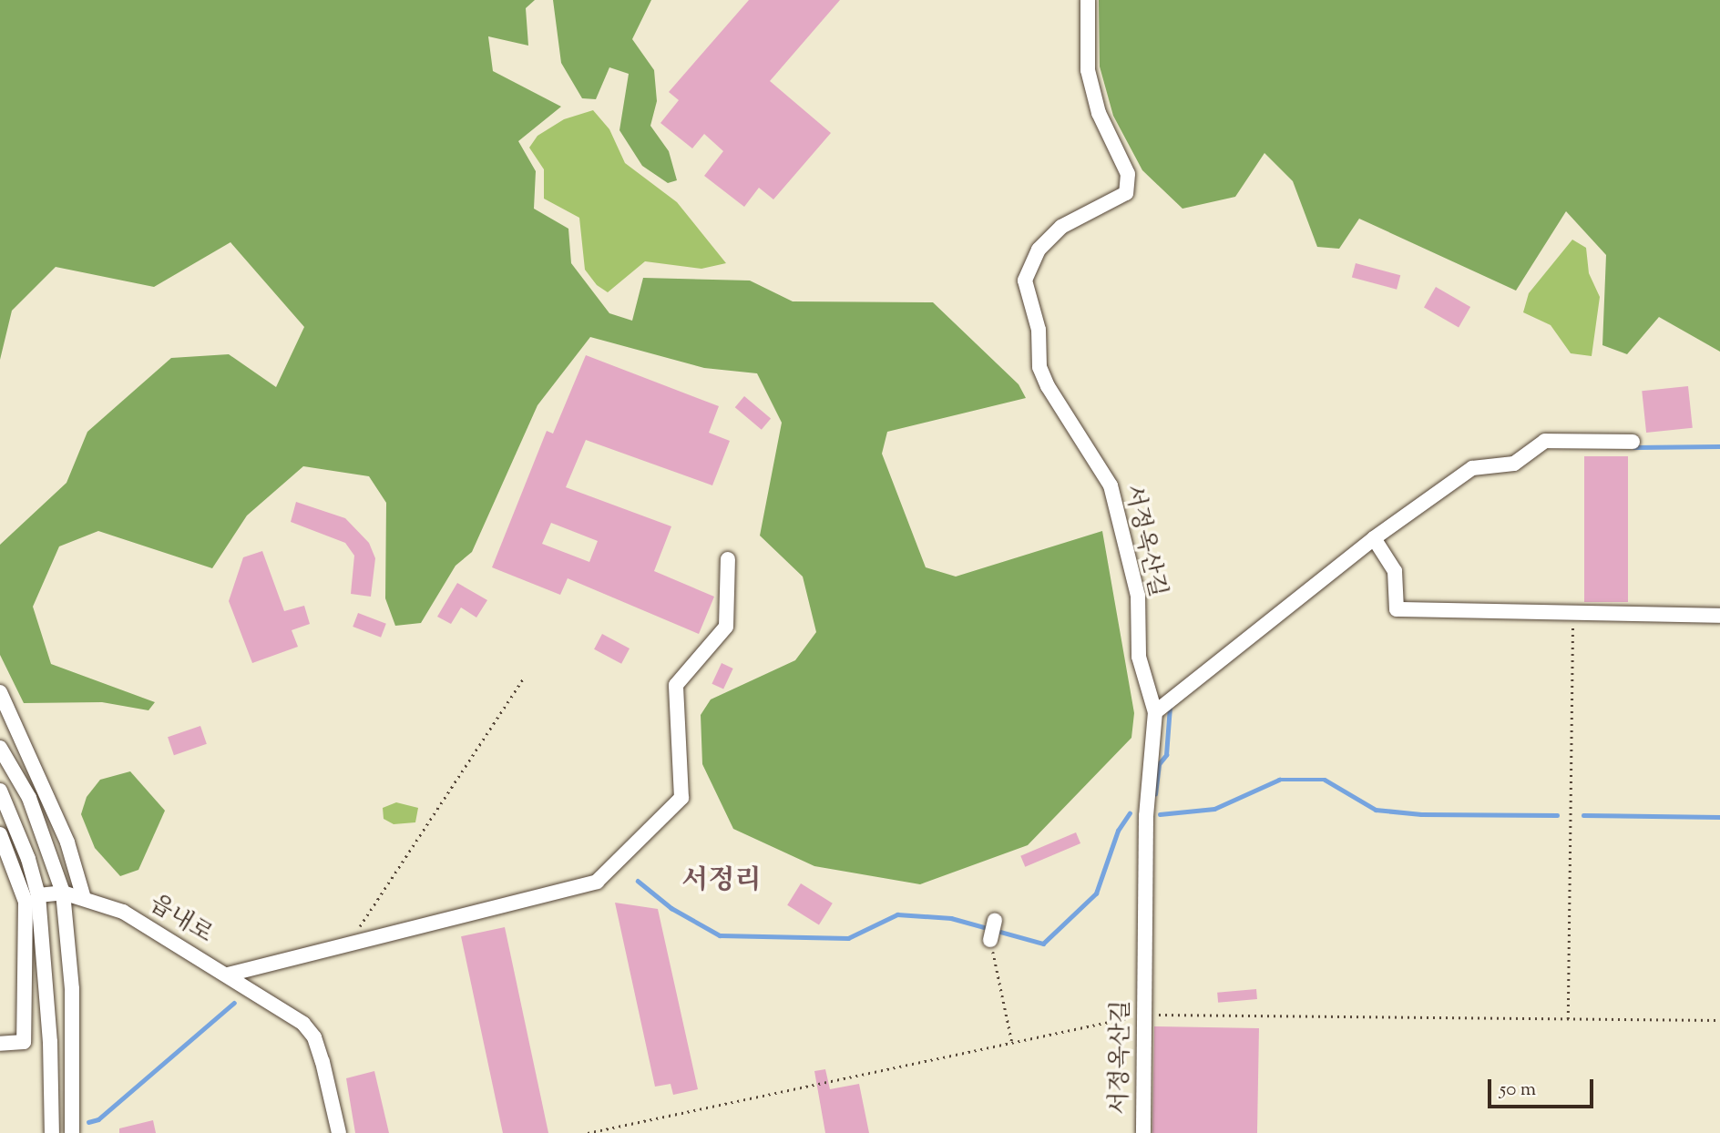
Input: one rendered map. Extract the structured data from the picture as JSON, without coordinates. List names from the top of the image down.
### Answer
{
  "streets": {
    "street": ["서정옥산길", "읍내로"]
  },
  "districts": ["서정리"],
  "scale_bar": "50 m"
}
